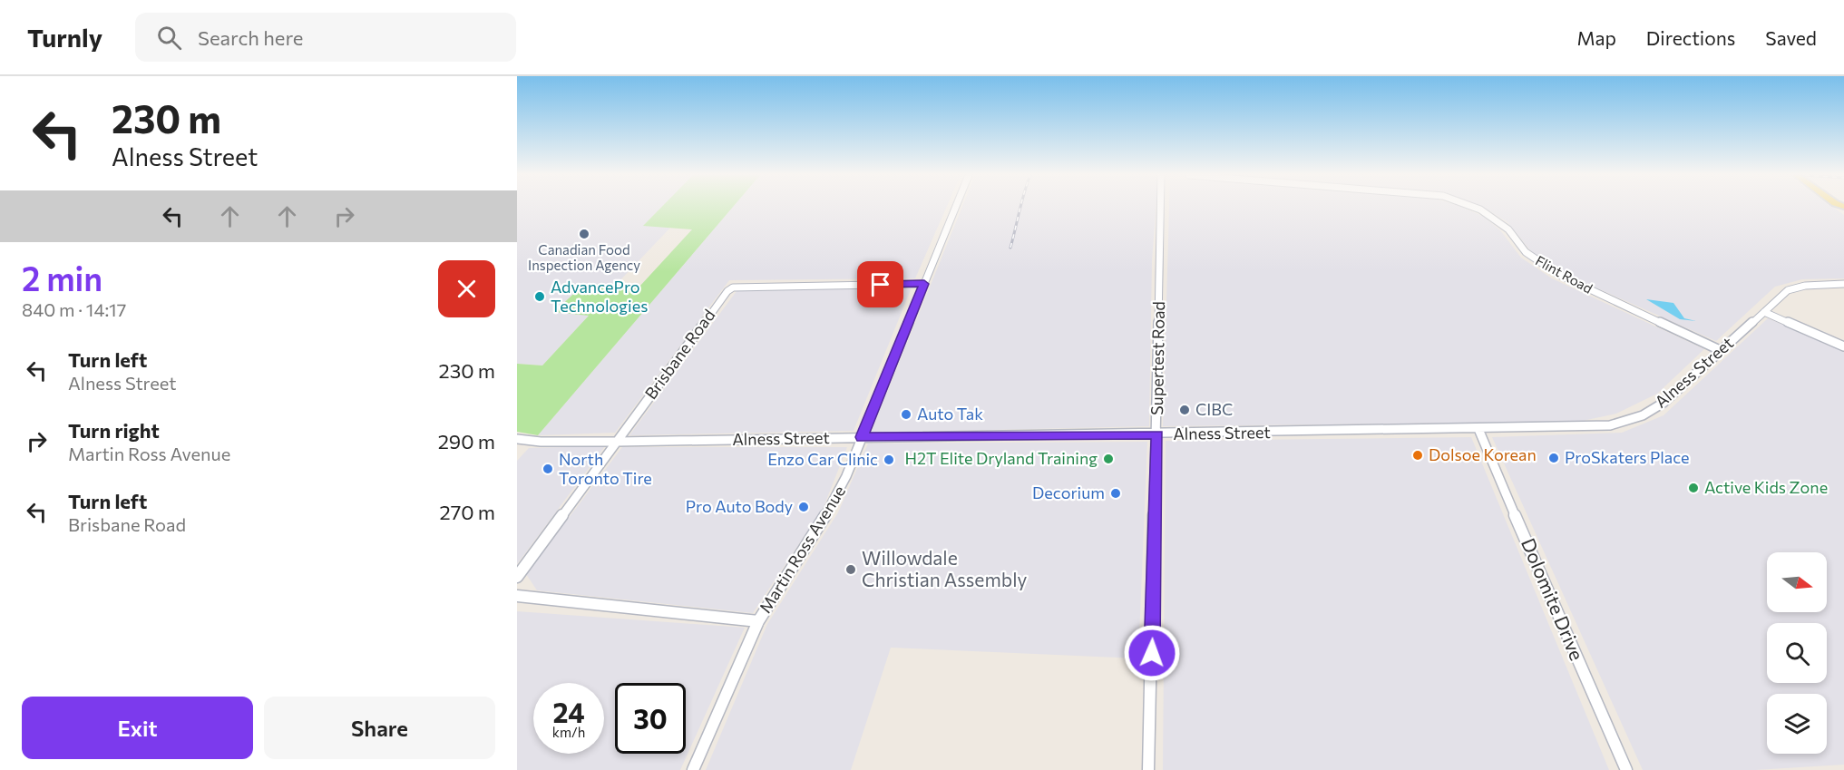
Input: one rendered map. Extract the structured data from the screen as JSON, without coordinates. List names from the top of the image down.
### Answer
{
  "streets": {
    "street": [
      "Flint Road",
      "Brisbane Road",
      "Supertest Road",
      "Alness Street",
      "Martin Ross Avenue",
      "Dolomite Drive"
    ]
  },
  "crossings": [
    ["Flint Road", "Alness Street"],
    ["Brisbane Road", "Alness Street"],
    ["Brisbane Road", "Martin Ross Avenue"],
    ["Supertest Road", "Alness Street"],
    ["Alness Street", "Martin Ross Avenue"],
    ["Alness Street", "Dolomite Drive"]
  ],
  "places": [
    "Canadian Food Inspection Agency",
    "AdvancePro Technologies",
    "CIBC",
    "Auto Tak",
    "Dolsoe Korean",
    "ProSkaters Place",
    "H2T Elite Dryland Training",
    "Enzo Car Clinic",
    "North Toronto Tire",
    "Active Kids Zone",
    "Decorium",
    "Pro Auto Body",
    "Willowdale Christian Assembly"
  ],
  "north": "right",
  "page": {
    "header": "Turnly",
    "search": "Search here",
    "nav": ["Map", "Directions", "Saved"],
    "turn": ["230 m", "Alness Street"],
    "heading": ["2 min", "840 m · 14:17"],
    "list": [
      {
        "name": "Turn left",
        "note": "Alness Street",
        "value": "230 m"
      },
      {
        "name": "Turn right",
        "note": "Martin Ross Avenue",
        "value": "290 m"
      },
      {
        "name": "Turn left",
        "note": "Brisbane Road",
        "value": "270 m"
      }
    ],
    "speed": "24 km/h",
    "limit": "30",
    "buttons": ["Exit", "Share"]
  }
}
